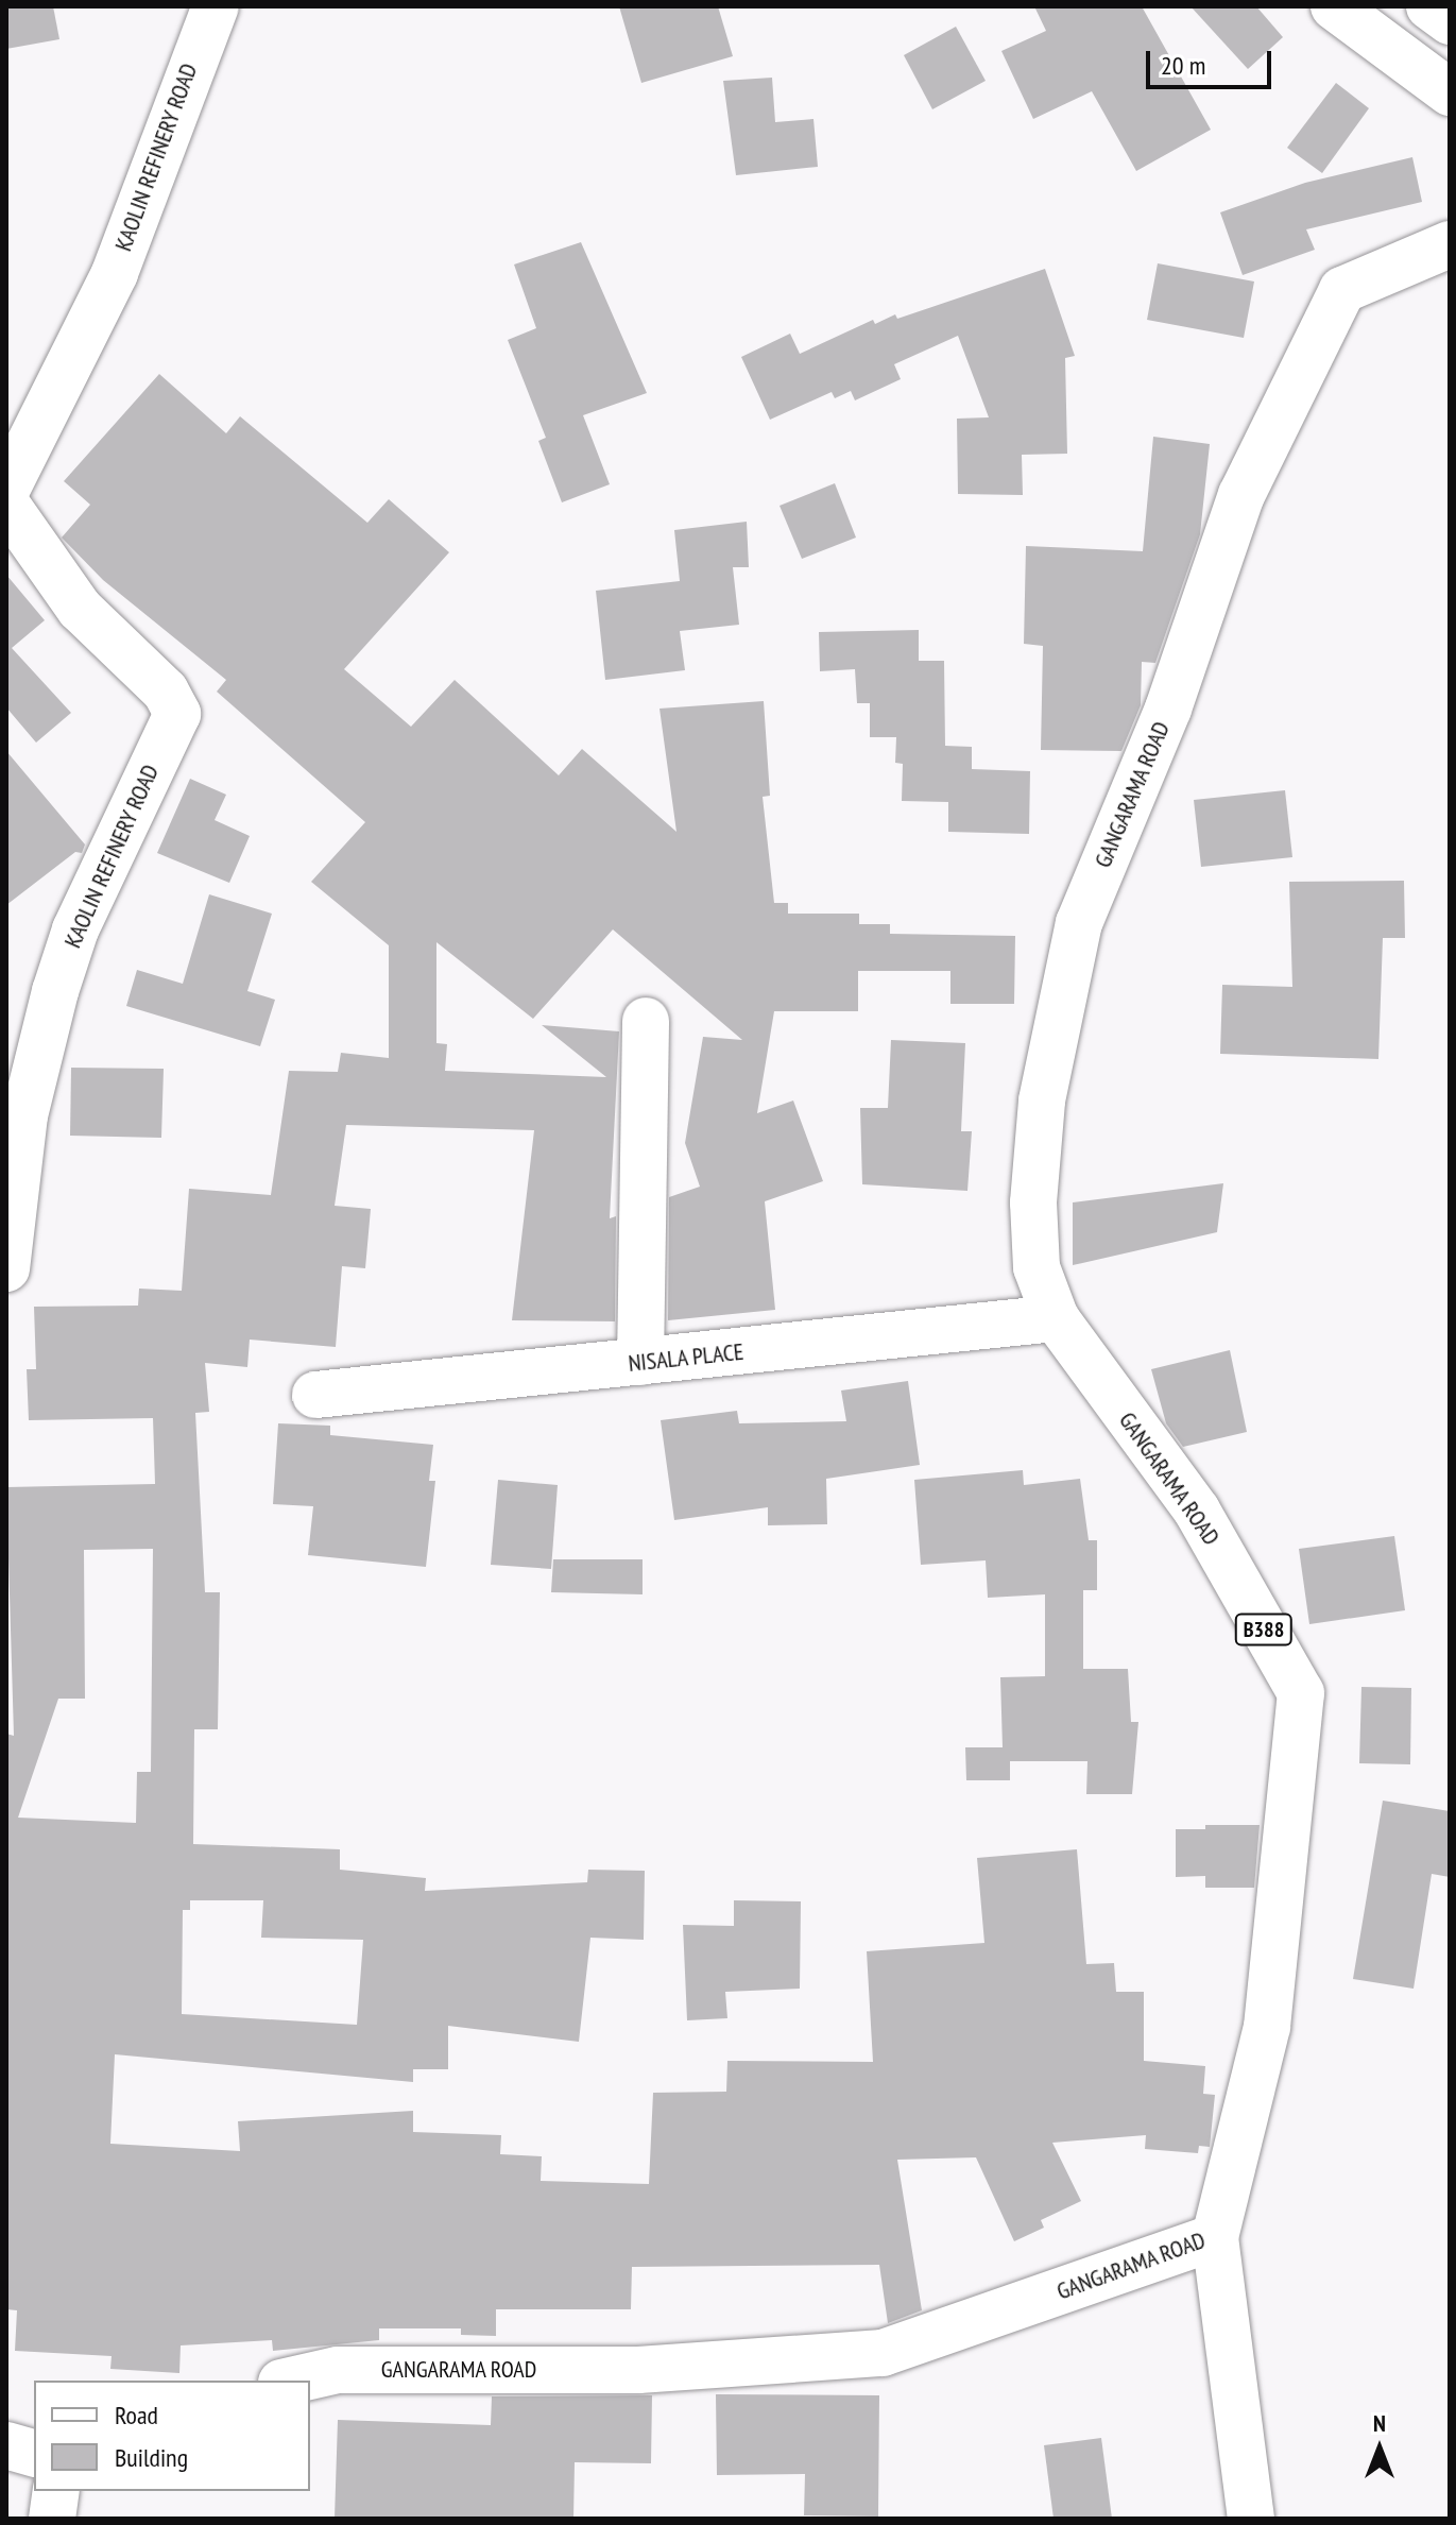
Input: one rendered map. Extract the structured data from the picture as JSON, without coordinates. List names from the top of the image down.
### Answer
{
  "streets": {
    "main road": [
      "KAOLIN REFINERY ROAD",
      "GANGARAMA ROAD",
      "NISALA PLACE",
      "B388"
    ]
  },
  "crossings": [
    ["GANGARAMA ROAD", "NISALA PLACE"]
  ],
  "legend": ["Road", "Building"],
  "scale_bar": "20 m",
  "north": "top"
}
